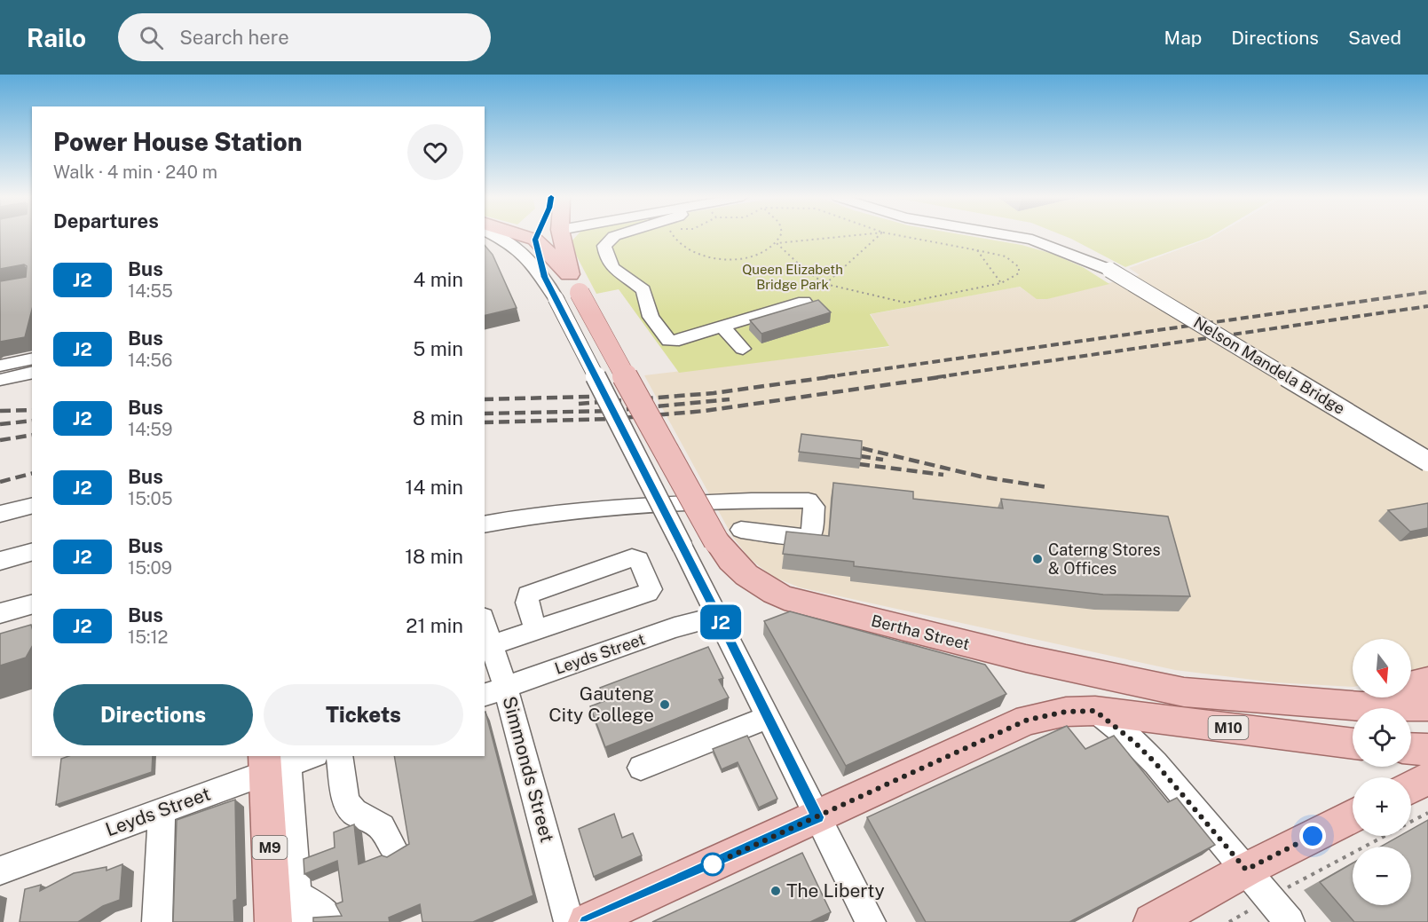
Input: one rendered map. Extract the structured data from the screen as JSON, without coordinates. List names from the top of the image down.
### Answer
{
  "streets": {
    "main road": ["Bertha Street", "M10", "M9"],
    "street": ["Nelson Mandela Bridge", "Leyds Street", "Simmonds Street"]
  },
  "crossings": [
    ["Leyds Street", "Simmonds Street"],
    ["Leyds Street", "M9"]
  ],
  "parks": ["Queen Elizabeth Bridge Park"],
  "places": ["Caterng Stores & Offices", "Gauteng City College", "The Liberty"],
  "lines": ["bus line J2"],
  "north": "bottom",
  "page": {
    "header": "Railo",
    "search": "Search here",
    "nav": ["Map", "Directions", "Saved"],
    "on_map": "J2",
    "heading": [
      ["Power House Station", "Walk · 4 min · 240 m"],
      "Departures"
    ],
    "list": [
      {
        "mark": "J2",
        "name": "Bus",
        "note": "14:55",
        "value": "4 min"
      },
      {
        "mark": "J2",
        "name": "Bus",
        "note": "14:56",
        "value": "5 min"
      },
      {
        "mark": "J2",
        "name": "Bus",
        "note": "14:59",
        "value": "8 min"
      },
      {
        "mark": "J2",
        "name": "Bus",
        "note": "15:05",
        "value": "14 min"
      },
      {
        "mark": "J2",
        "name": "Bus",
        "note": "15:09",
        "value": "18 min"
      },
      {
        "mark": "J2",
        "name": "Bus",
        "note": "15:12",
        "value": "21 min"
      }
    ],
    "map_buttons": ["+", "−"],
    "buttons": ["Directions", "Tickets"]
  }
}
